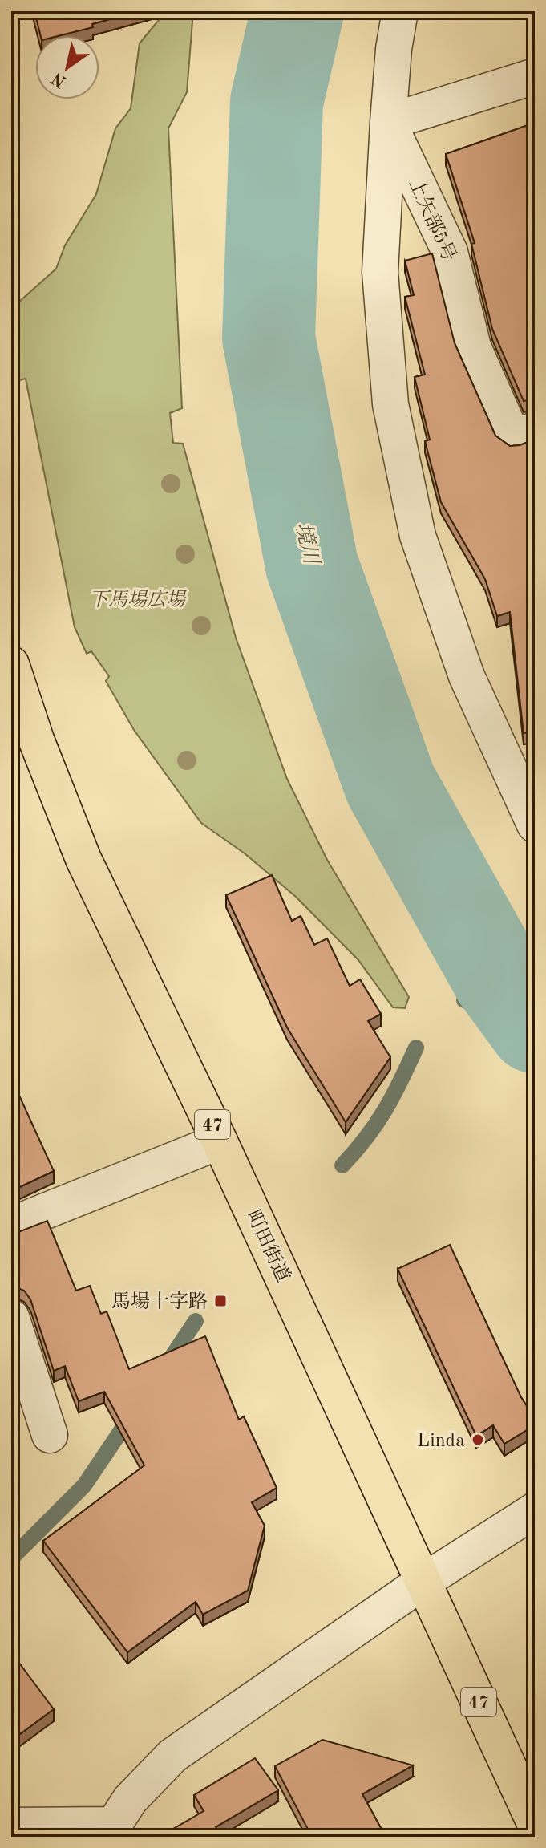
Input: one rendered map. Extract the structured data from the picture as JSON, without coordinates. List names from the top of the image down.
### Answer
{
  "streets": {
    "main road": ["47", "町田街道"],
    "street": ["上矢部5号"]
  },
  "water": ["境川"],
  "parks": ["下馬場広場"],
  "places": {
    "transit": ["馬場十字路"],
    "other": ["Linda"]
  },
  "north": "bottom left"
}
